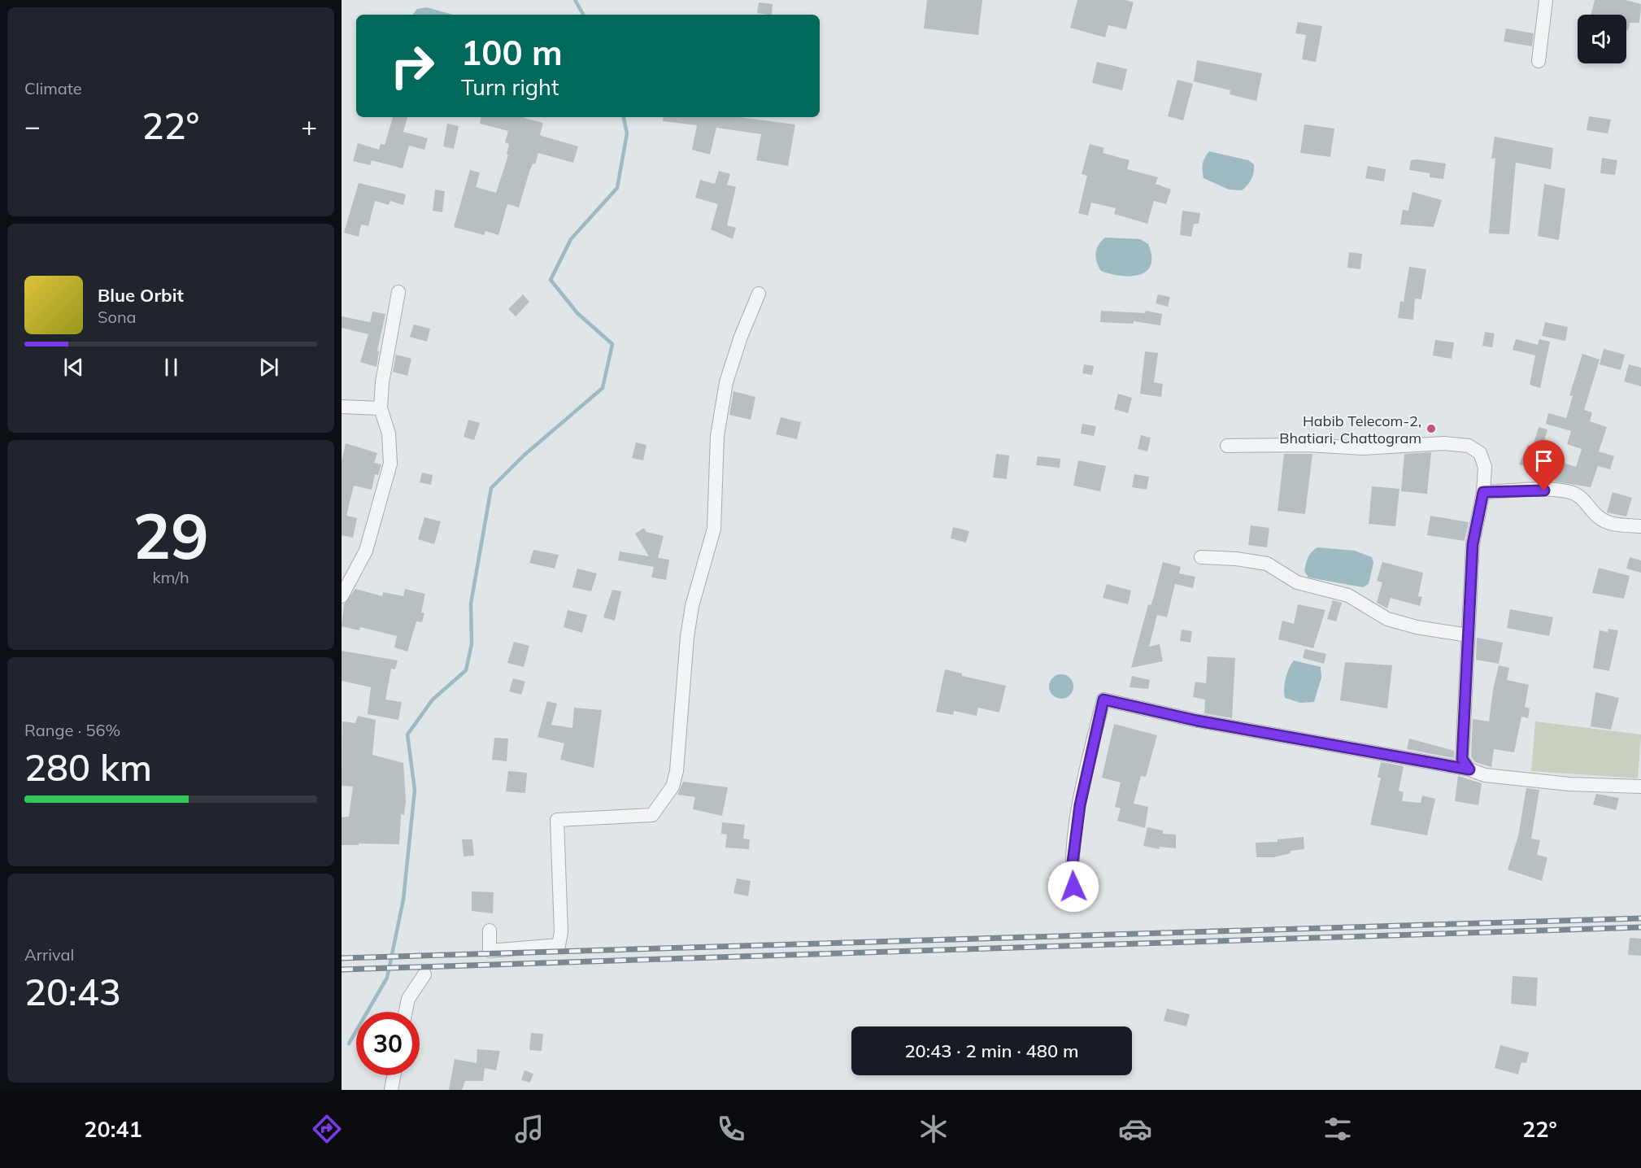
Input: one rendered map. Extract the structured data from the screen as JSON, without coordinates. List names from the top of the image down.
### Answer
{
  "places": ["Habib Telecom-2, Bhatiari, Chattogram"],
  "page": {
    "tile": [
      "Climate",
      ["29", "km/h"],
      ["Range · 56%", "280 km"],
      ["Arrival", "20:43"]
    ],
    "turn": ["100 m", "Turn right"],
    "heat": ["−", "22°", "+"],
    "song": ["Blue Orbit", "Sona"],
    "limit": "30",
    "trip": "20:43 · 2 min · 480 m",
    "tabs": ["20:41", "22°"]
  }
}
